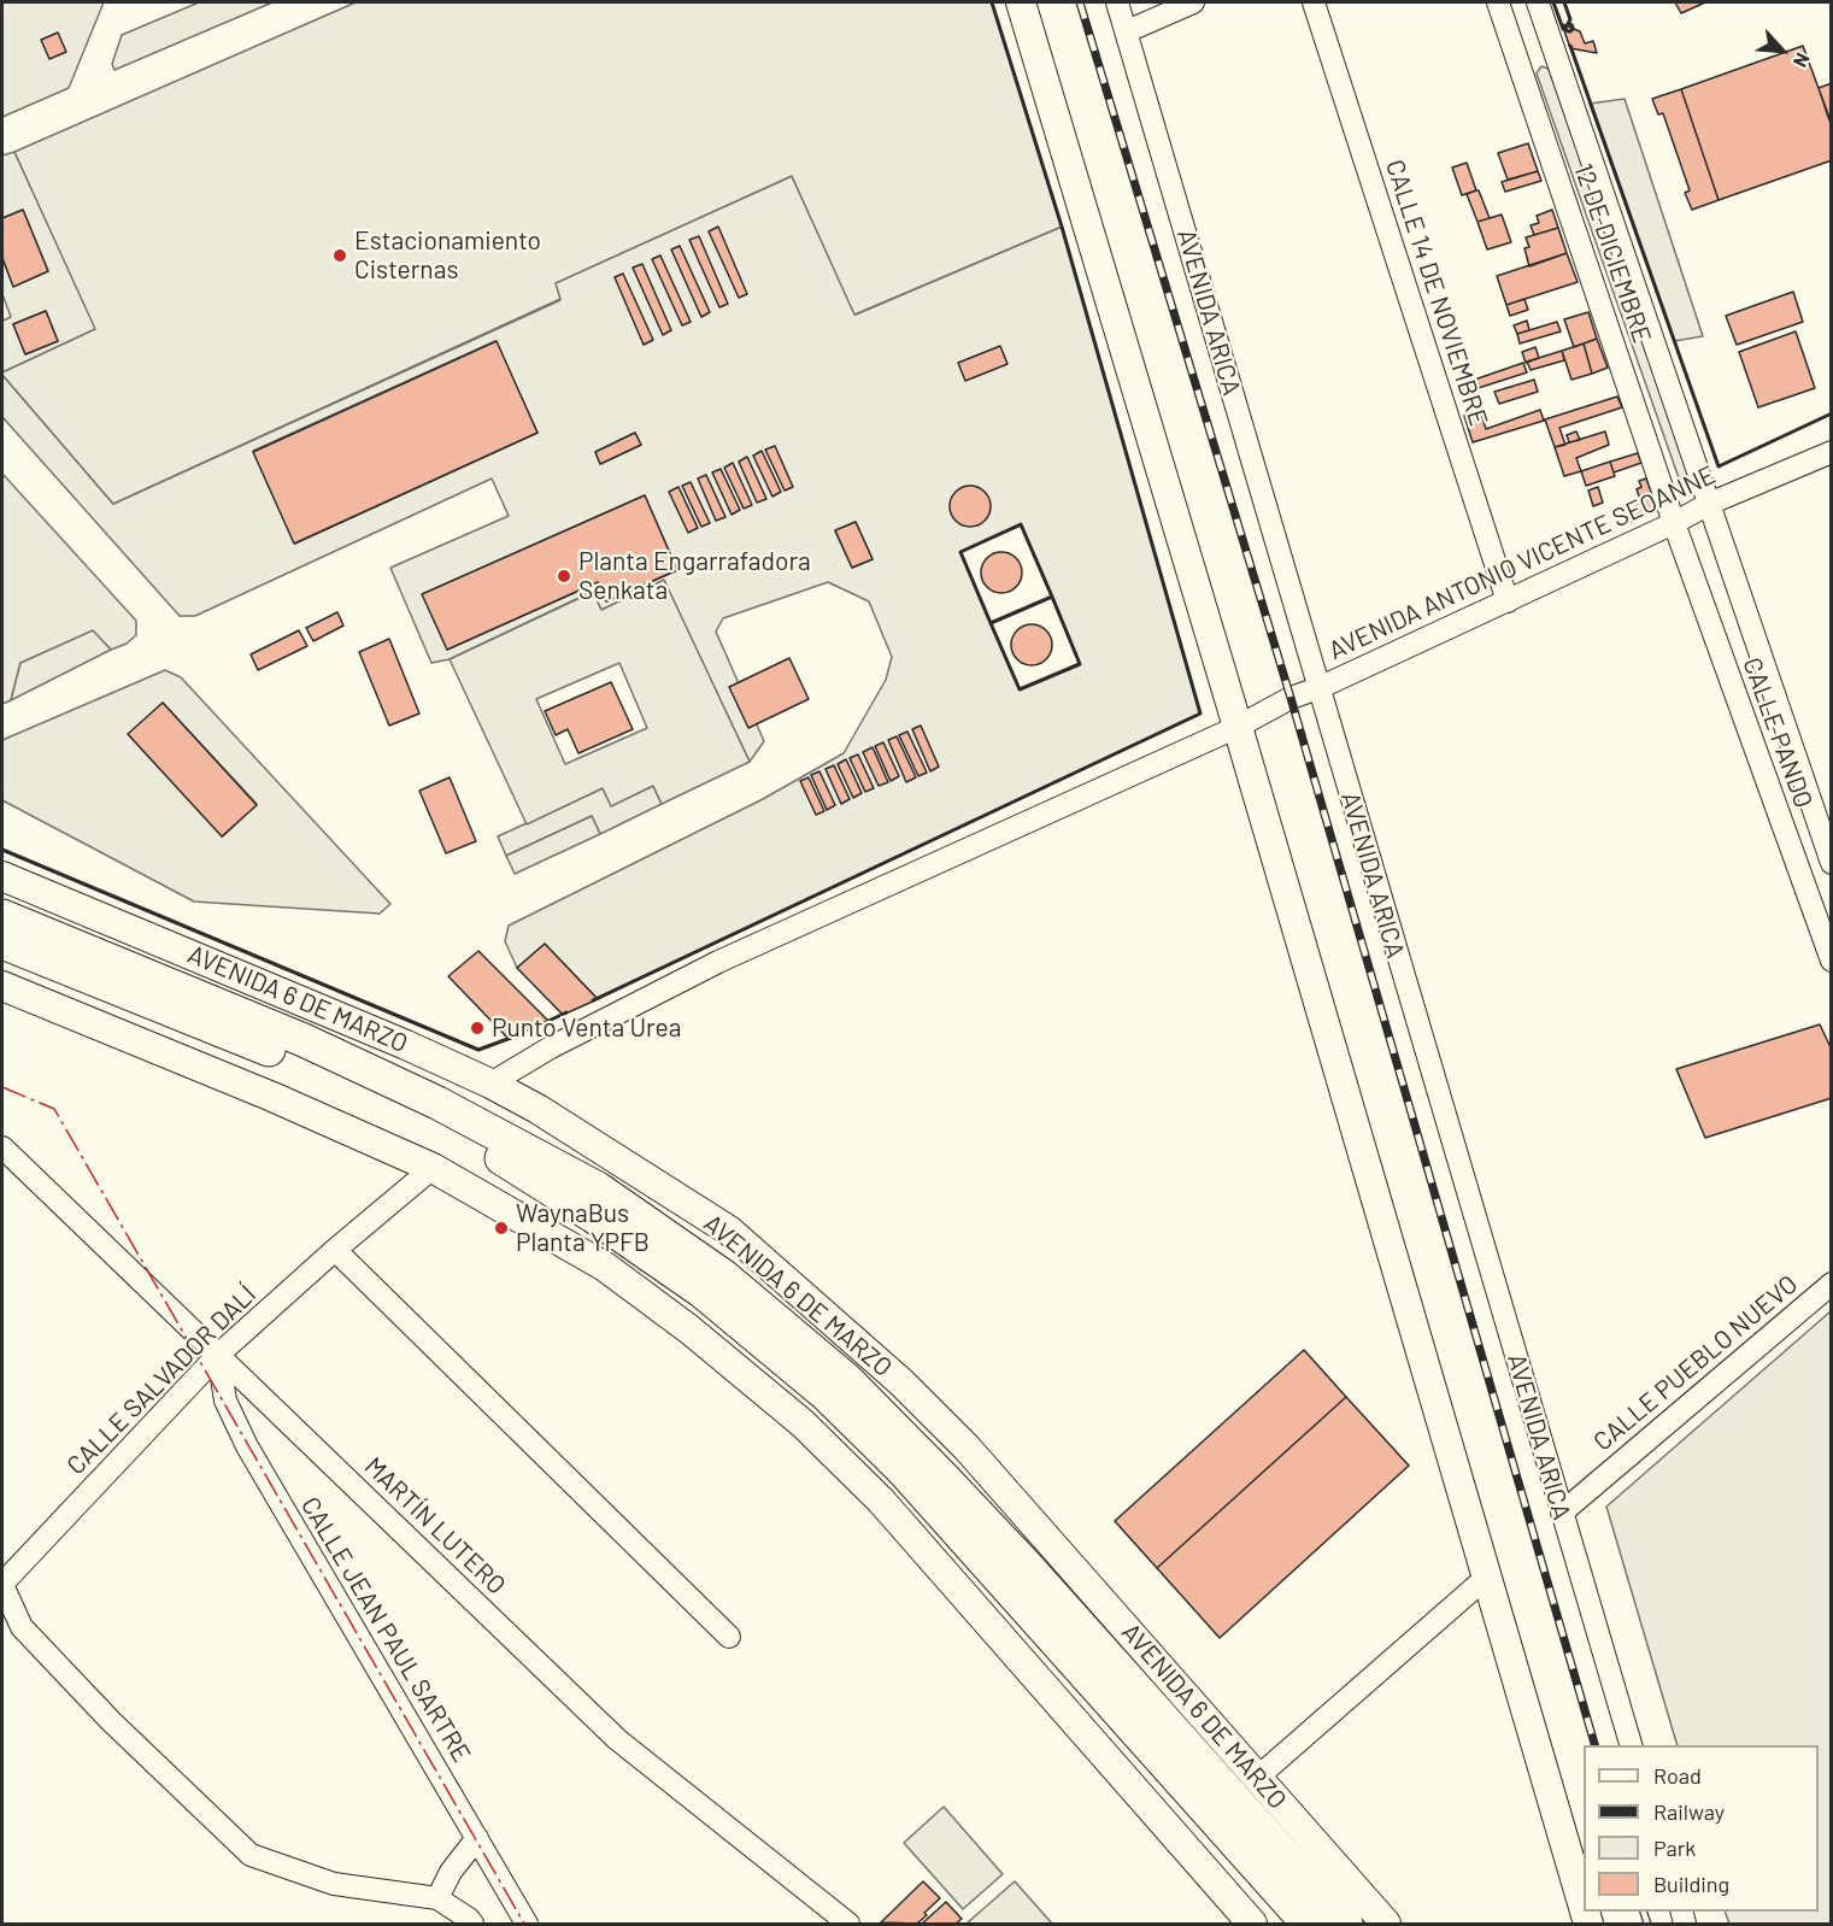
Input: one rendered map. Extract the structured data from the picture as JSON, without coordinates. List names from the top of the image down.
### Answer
{
  "streets": {
    "highway": ["AVENIDA 6 DE MARZO"],
    "street": [
      "12 DE DICIEMBRE",
      "CALLE 14 DE NOVIEMBRE",
      "AVENIDA ARICA",
      "AVENIDA ANTONIO VICENTE SEOANNE",
      "CALLE PANDO",
      "CALLE PUEBLO NUEVO",
      "CALLE SALVADOR DALÍ",
      "MARTÍN LUTERO",
      "CALLE JEAN PAUL SARTRE"
    ]
  },
  "crossings": [
    ["12 DE DICIEMBRE", "AVENIDA ANTONIO VICENTE SEOANNE"],
    ["12 DE DICIEMBRE", "CALLE PANDO"],
    ["CALLE 14 DE NOVIEMBRE", "AVENIDA ANTONIO VICENTE SEOANNE"],
    ["AVENIDA ARICA", "AVENIDA ANTONIO VICENTE SEOANNE"],
    ["AVENIDA ARICA", "CALLE PUEBLO NUEVO"],
    ["AVENIDA ANTONIO VICENTE SEOANNE", "CALLE PANDO"],
    ["AVENIDA ANTONIO VICENTE SEOANNE", "AVENIDA 6 DE MARZO"],
    ["CALLE SALVADOR DALÍ", "MARTÍN LUTERO"],
    ["CALLE SALVADOR DALÍ", "CALLE JEAN PAUL SARTRE"],
    ["MARTÍN LUTERO", "CALLE JEAN PAUL SARTRE"]
  ],
  "places": [
    "Estacionamiento Cisternas",
    "Planta Engarrafadora Senkata",
    "Punto Venta Urea",
    "WaynaBus Planta YPFB"
  ],
  "legend": [
    "Road",
    "Railway",
    "Park",
    "Building"
  ],
  "north": "bottom right"
}
